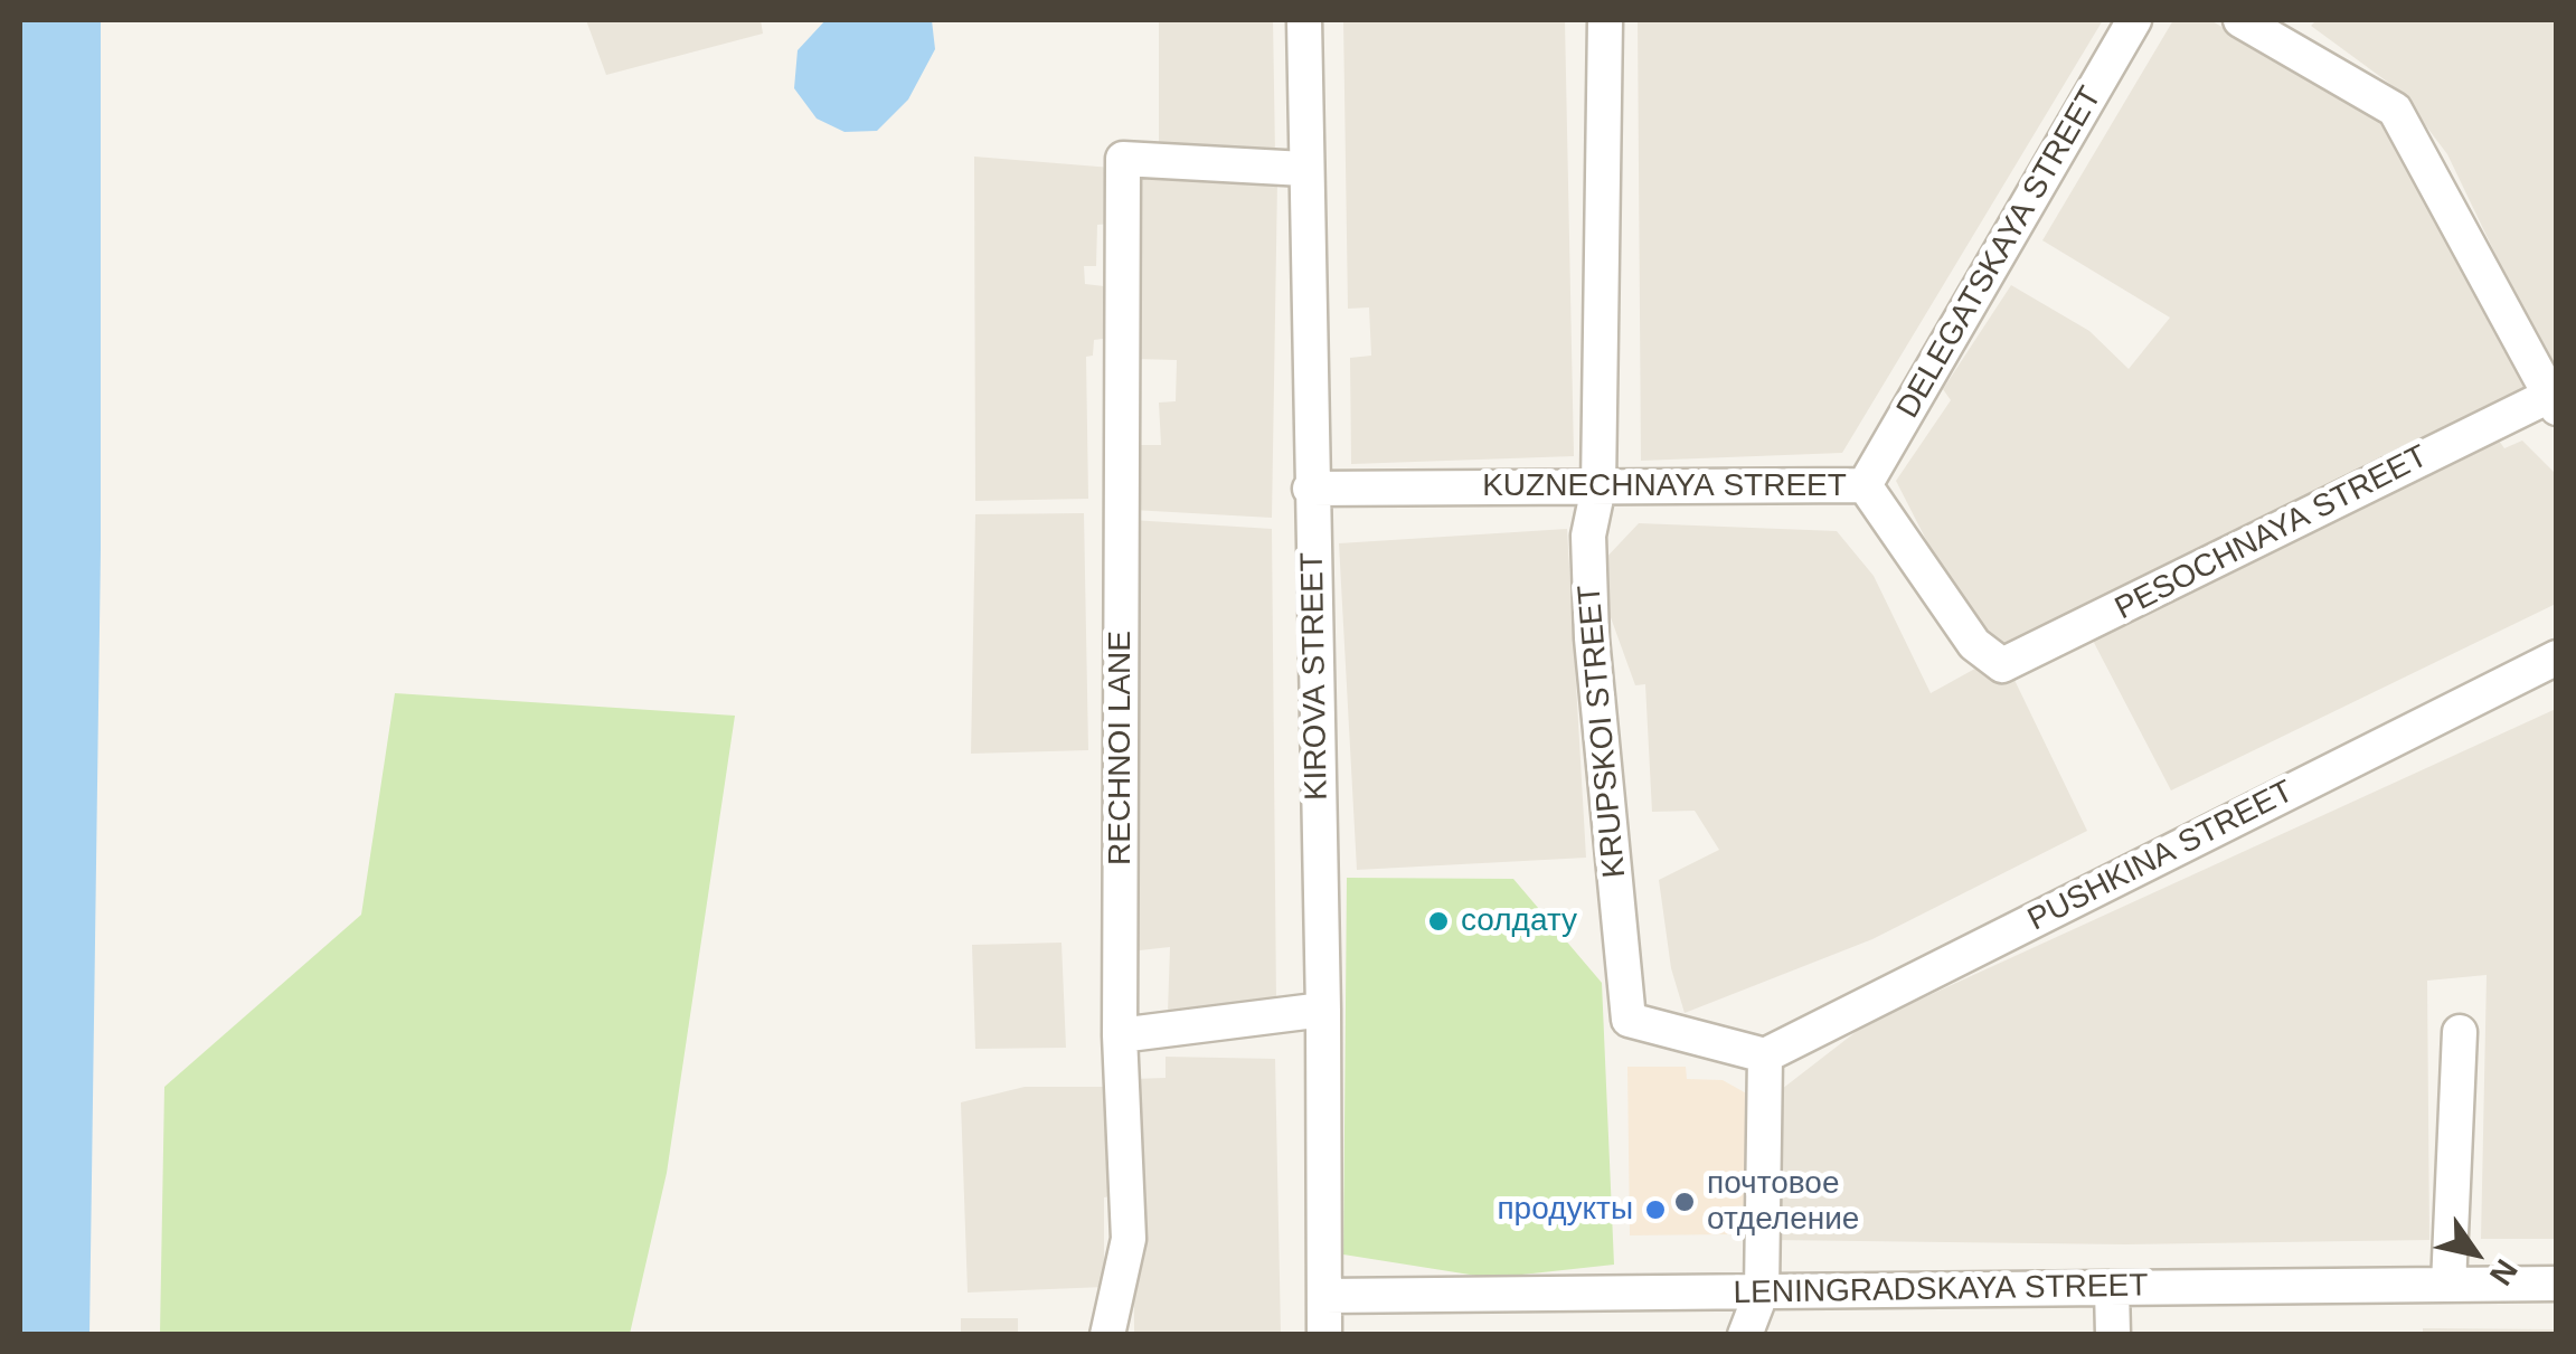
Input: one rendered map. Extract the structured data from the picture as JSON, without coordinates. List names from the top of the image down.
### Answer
{
  "streets": {
    "street": [
      "DELEGATSKAYA STREET",
      "KUZNECHNAYA STREET",
      "PESOCHNAYA STREET",
      "KIROVA STREET",
      "KRUPSKOI STREET",
      "RECHNOI LANE",
      "PUSHKINA STREET",
      "LENINGRADSKAYA STREET"
    ]
  },
  "crossings": [
    ["DELEGATSKAYA STREET", "KUZNECHNAYA STREET"],
    ["KUZNECHNAYA STREET", "PESOCHNAYA STREET"],
    ["KUZNECHNAYA STREET", "KIROVA STREET"],
    ["KUZNECHNAYA STREET", "KRUPSKOI STREET"],
    ["KIROVA STREET", "RECHNOI LANE"],
    ["KIROVA STREET", "LENINGRADSKAYA STREET"],
    ["KRUPSKOI STREET", "PUSHKINA STREET"]
  ],
  "places": ["солдату", "почтовое отделение", "продукты"],
  "north": "bottom right"
}
